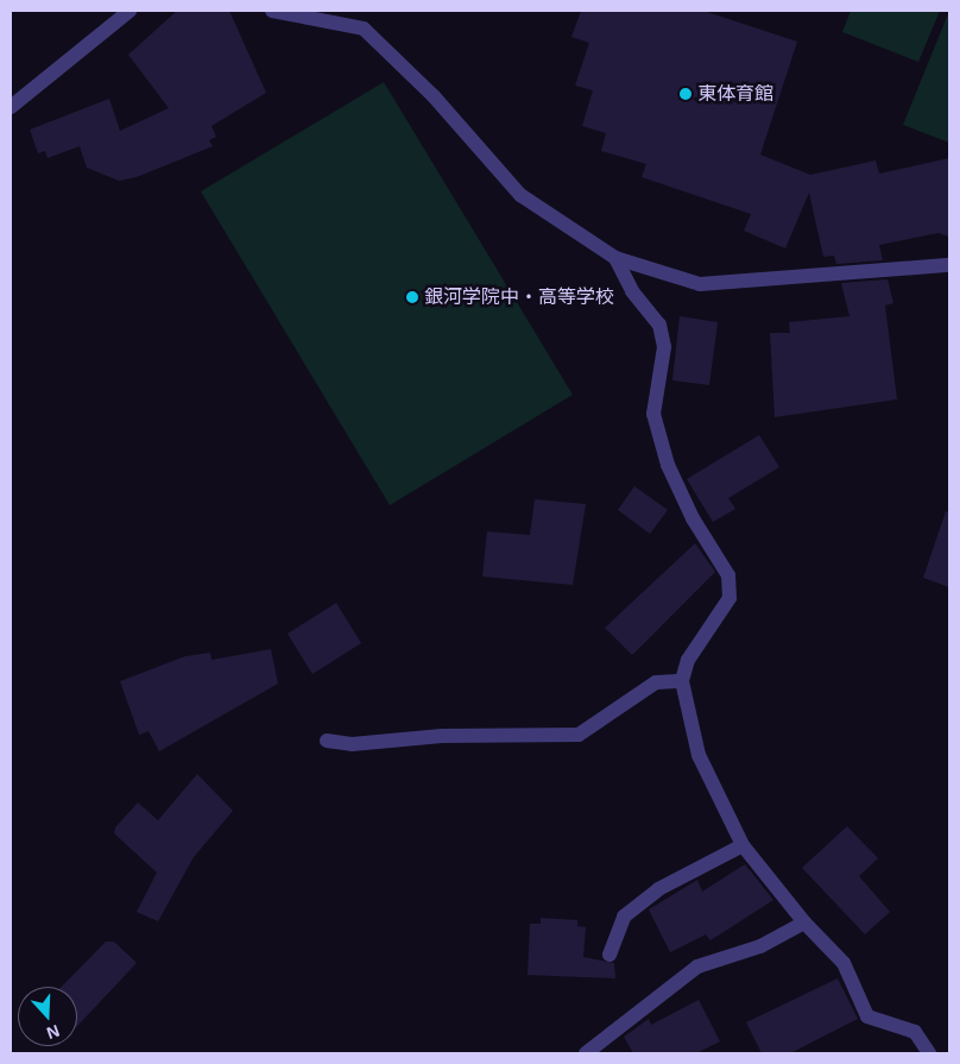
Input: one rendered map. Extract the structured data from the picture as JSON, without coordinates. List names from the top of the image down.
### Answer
{
  "places": ["東体育館", "銀河学院中・高等学校"],
  "north": "bottom"
}
